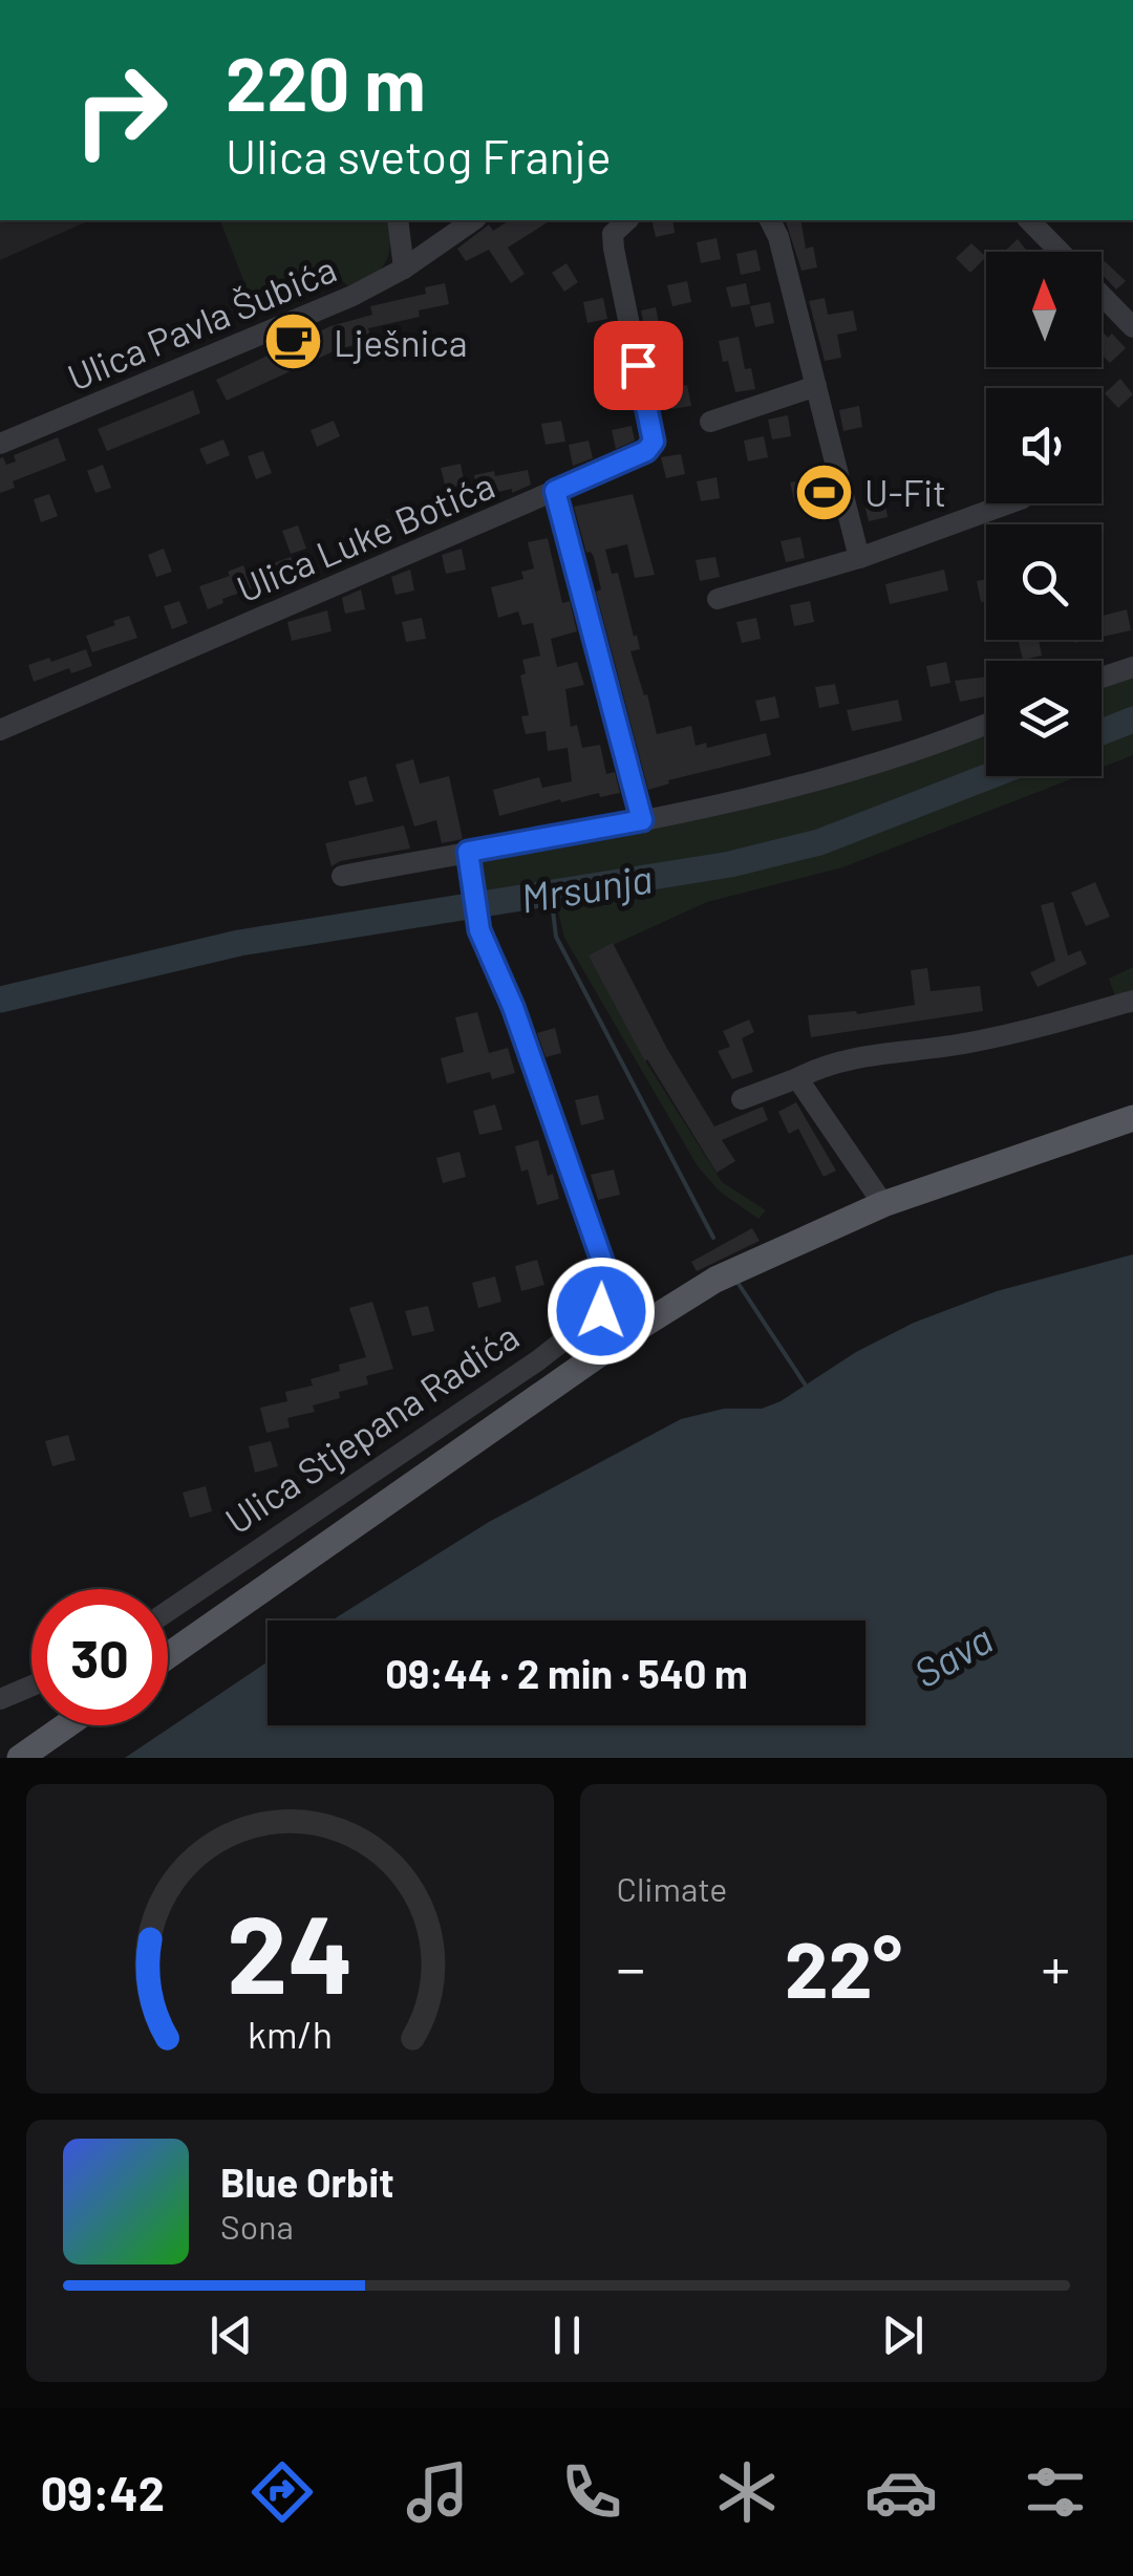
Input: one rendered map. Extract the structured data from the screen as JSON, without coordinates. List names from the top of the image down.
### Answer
{
  "streets": {
    "main road": ["Ulica Stjepana Radića"],
    "street": ["Ulica Pavla Šubića", "Ulica Luke Botića"]
  },
  "water": ["Mrsunja", "Sava"],
  "places": {
    "cafe": ["Lješnica"],
    "sports": ["U-Fit"]
  },
  "north": "top",
  "page": {
    "turn": ["220 m", "Ulica svetog Franje"],
    "limit": "30",
    "trip": "09:44 · 2 min · 540 m",
    "tile": "Climate",
    "heat": ["−", "22°", "+"],
    "song": ["Blue Orbit", "Sona"],
    "tabs": "09:42",
    "gauge": ["24", "km/h"]
  }
}
